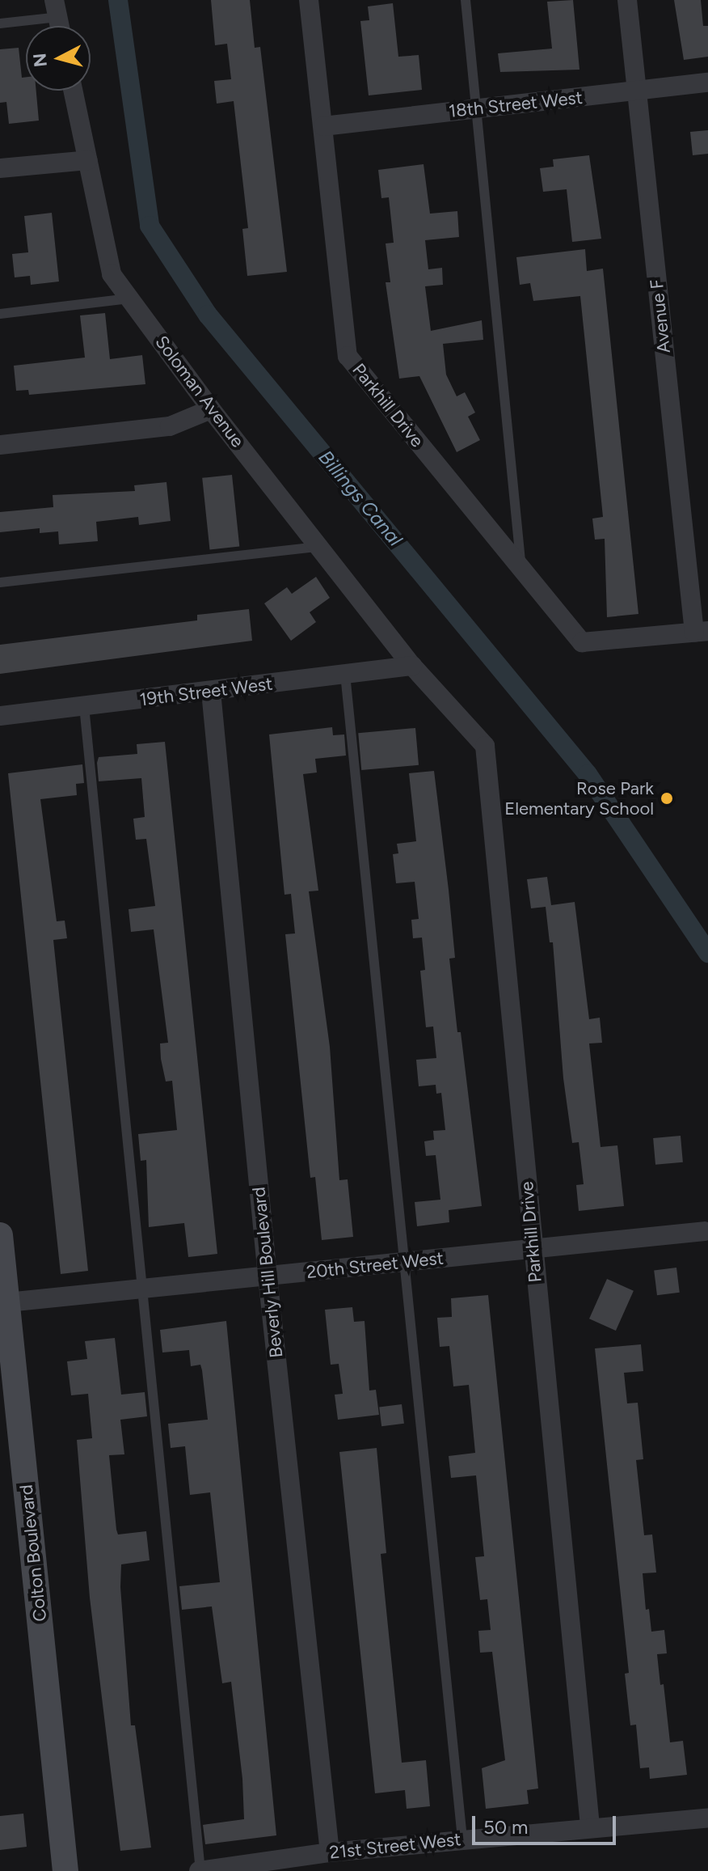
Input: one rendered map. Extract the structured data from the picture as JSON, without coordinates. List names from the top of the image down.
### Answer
{
  "streets": {
    "street": [
      "18th Street West",
      "Avenue F",
      "Soloman Avenue",
      "Parkhill Drive",
      "19th Street West",
      "20th Street West",
      "Beverly Hill Boulevard",
      "Colton Boulevard",
      "21st Street West"
    ]
  },
  "crossings": [
    ["18th Street West", "Avenue F"],
    ["18th Street West", "Parkhill Drive"],
    ["Avenue F", "Parkhill Drive"],
    ["Soloman Avenue", "Parkhill Drive"],
    ["Soloman Avenue", "19th Street West"],
    ["Parkhill Drive", "19th Street West"],
    ["Parkhill Drive", "20th Street West"],
    ["Parkhill Drive", "21st Street West"],
    ["19th Street West", "Beverly Hill Boulevard"],
    ["20th Street West", "Beverly Hill Boulevard"],
    ["20th Street West", "Colton Boulevard"],
    ["Beverly Hill Boulevard", "21st Street West"]
  ],
  "water": ["Billings Canal"],
  "places": ["Rose Park Elementary School"],
  "scale_bar": "50 m",
  "north": "left"
}
